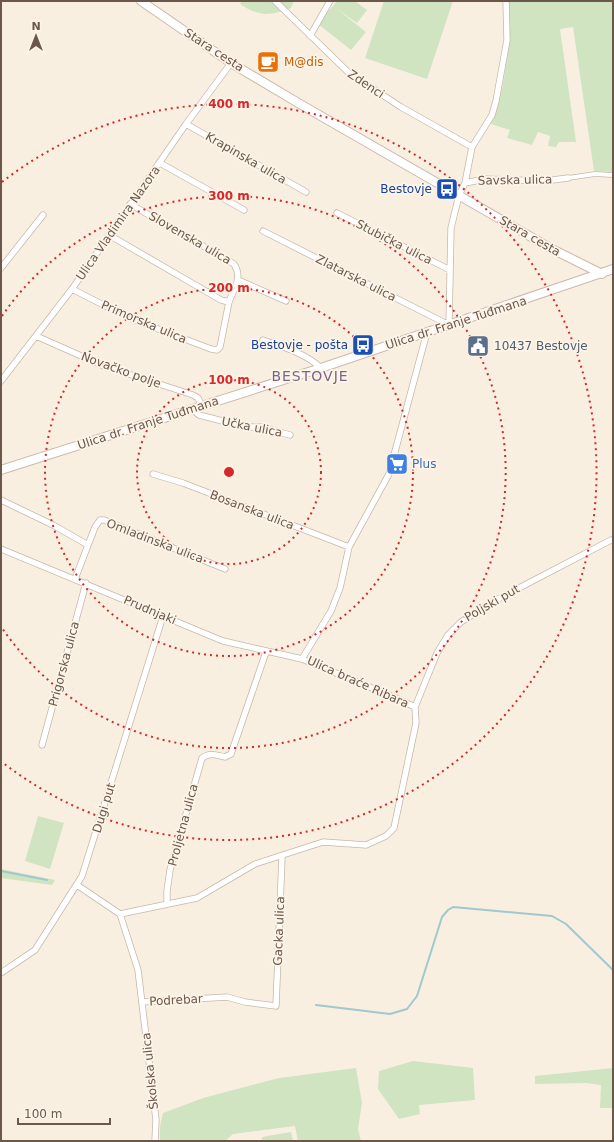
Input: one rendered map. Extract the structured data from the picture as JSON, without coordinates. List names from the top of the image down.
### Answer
{
  "streets": {
    "main road": ["Stara cesta", "Ulica dr. Franje Tuđmana"],
    "street": [
      "Zdenci",
      "Krapinska ulica",
      "Savska ulica",
      "Ulica Vladimira Nazora",
      "Slovenska ulica",
      "Stubička ulica",
      "Zlatarska ulica",
      "Primorska ulica",
      "Novačko polje",
      "Učka ulica",
      "Bosanska ulica",
      "Omladinska ulica",
      "Poljski put",
      "Prudnjaki",
      "Prigorska ulica",
      "Ulica braće Ribara",
      "Dugi put",
      "Proljetna ulica",
      "Gacka ulica",
      "Podrebar",
      "Školska ulica"
    ]
  },
  "crossings": [
    ["Stara cesta", "Ulica Vladimira Nazora"],
    ["Stara cesta", "Ulica dr. Franje Tuđmana"],
    ["Krapinska ulica", "Ulica Vladimira Nazora"],
    ["Ulica Vladimira Nazora", "Slovenska ulica"],
    ["Ulica Vladimira Nazora", "Primorska ulica"],
    ["Ulica Vladimira Nazora", "Novačko polje"],
    ["Slovenska ulica", "Primorska ulica"],
    ["Zlatarska ulica", "Ulica dr. Franje Tuđmana"],
    ["Ulica dr. Franje Tuđmana", "Novačko polje"],
    ["Ulica dr. Franje Tuđmana", "Učka ulica"],
    ["Ulica dr. Franje Tuđmana", "Ulica braće Ribara"],
    ["Bosanska ulica", "Ulica braće Ribara"],
    ["Omladinska ulica", "Prudnjaki"],
    ["Poljski put", "Ulica braće Ribara"],
    ["Prudnjaki", "Prigorska ulica"],
    ["Prudnjaki", "Ulica braće Ribara"],
    ["Prudnjaki", "Dugi put"],
    ["Prudnjaki", "Proljetna ulica"],
    ["Ulica braće Ribara", "Proljetna ulica"],
    ["Ulica braće Ribara", "Gacka ulica"],
    ["Ulica braće Ribara", "Podrebar"],
    ["Gacka ulica", "Podrebar"],
    ["Podrebar", "Školska ulica"]
  ],
  "districts": ["BESTOVJE"],
  "places": {
    "cafe": ["M@dis"],
    "bus stop": ["Bestovje", "Bestovje - pošta"],
    "public building": ["10437 Bestovje"],
    "supermarket": ["Plus"]
  },
  "scale_bar": "100 m",
  "north": "top",
  "rings": [
    "400 m",
    "300 m",
    "200 m",
    "100 m"
  ]
}
